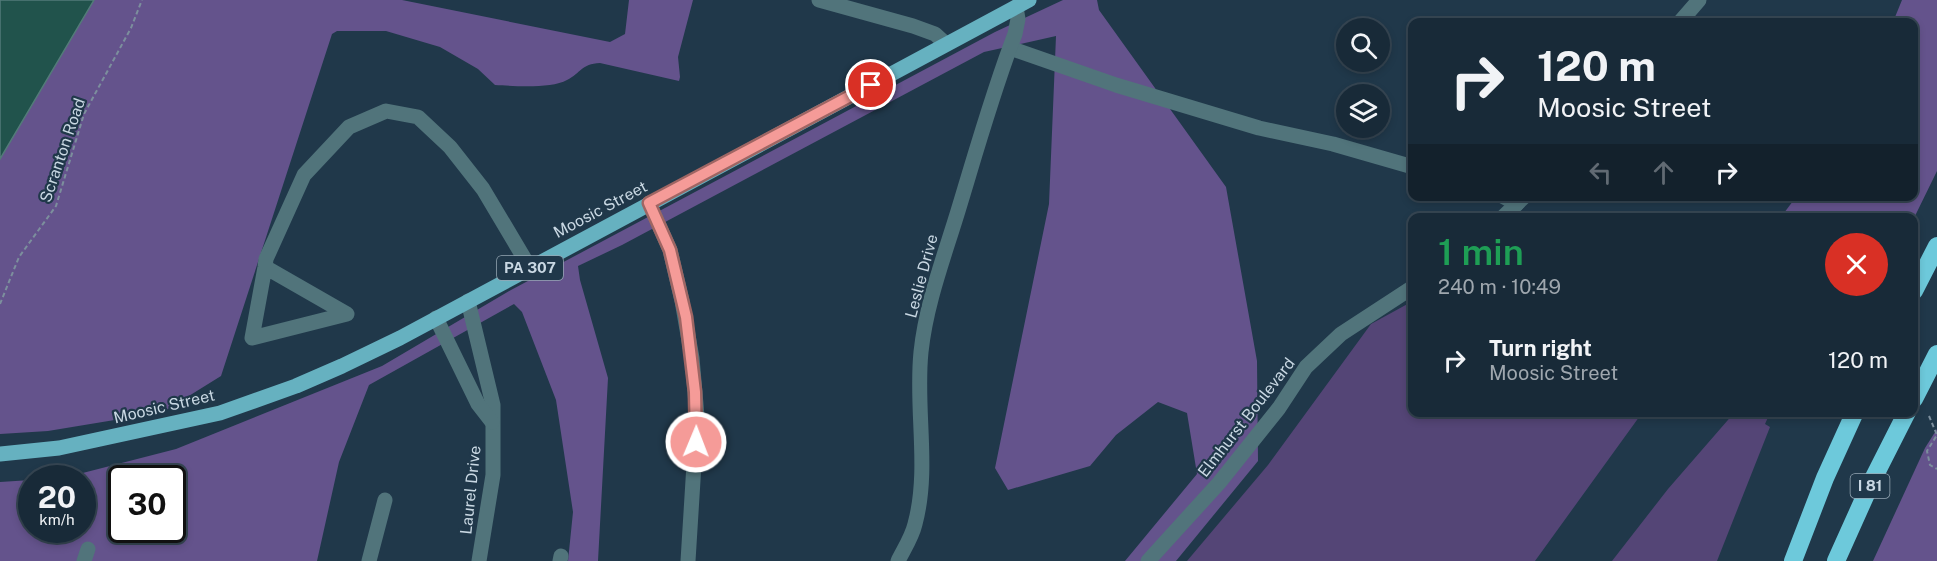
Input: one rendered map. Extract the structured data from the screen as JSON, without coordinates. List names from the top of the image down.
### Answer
{
  "streets": {
    "highway": ["I 81"],
    "main road": ["Moosic Street", "PA 307"],
    "street": ["Leslie Drive", "Elmhurst Boulevard", "Laurel Drive"],
    "path": ["Scranton Road"]
  },
  "crossings": [
    ["Moosic Street", "Leslie Drive"],
    ["Moosic Street", "Laurel Drive"]
  ],
  "page": {
    "turn": ["120 m", "Moosic Street"],
    "heading": ["1 min", "240 m · 10:49"],
    "list": [
      {
        "name": "Turn right",
        "note": "Moosic Street",
        "value": "120 m"
      }
    ],
    "speed": "20 km/h",
    "limit": "30"
  }
}
